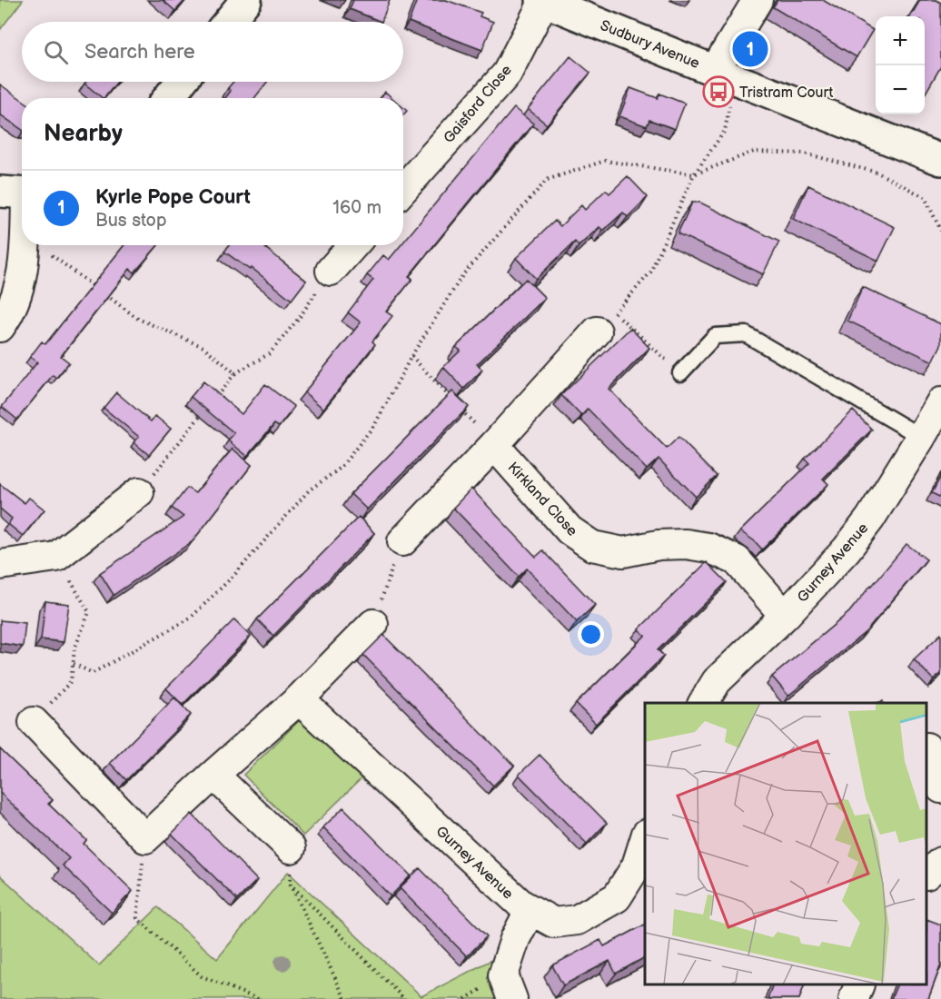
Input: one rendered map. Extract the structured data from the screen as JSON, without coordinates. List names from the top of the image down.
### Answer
{
  "streets": {
    "street": [
      "Sudbury Avenue",
      "Gaisford Close",
      "Kirkland Close",
      "Gurney Avenue"
    ]
  },
  "crossings": [
    ["Sudbury Avenue", "Gaisford Close"],
    ["Kirkland Close", "Gurney Avenue"]
  ],
  "places": {
    "bus stop": ["Tristram Court"]
  },
  "page": {
    "map_buttons": ["+", "−"],
    "search": "Search here",
    "pins": "1",
    "heading": "Nearby",
    "list": [
      {
        "mark": "1",
        "name": "Kyrle Pope Court",
        "note": "Bus stop",
        "value": "160 m"
      }
    ]
  }
}
